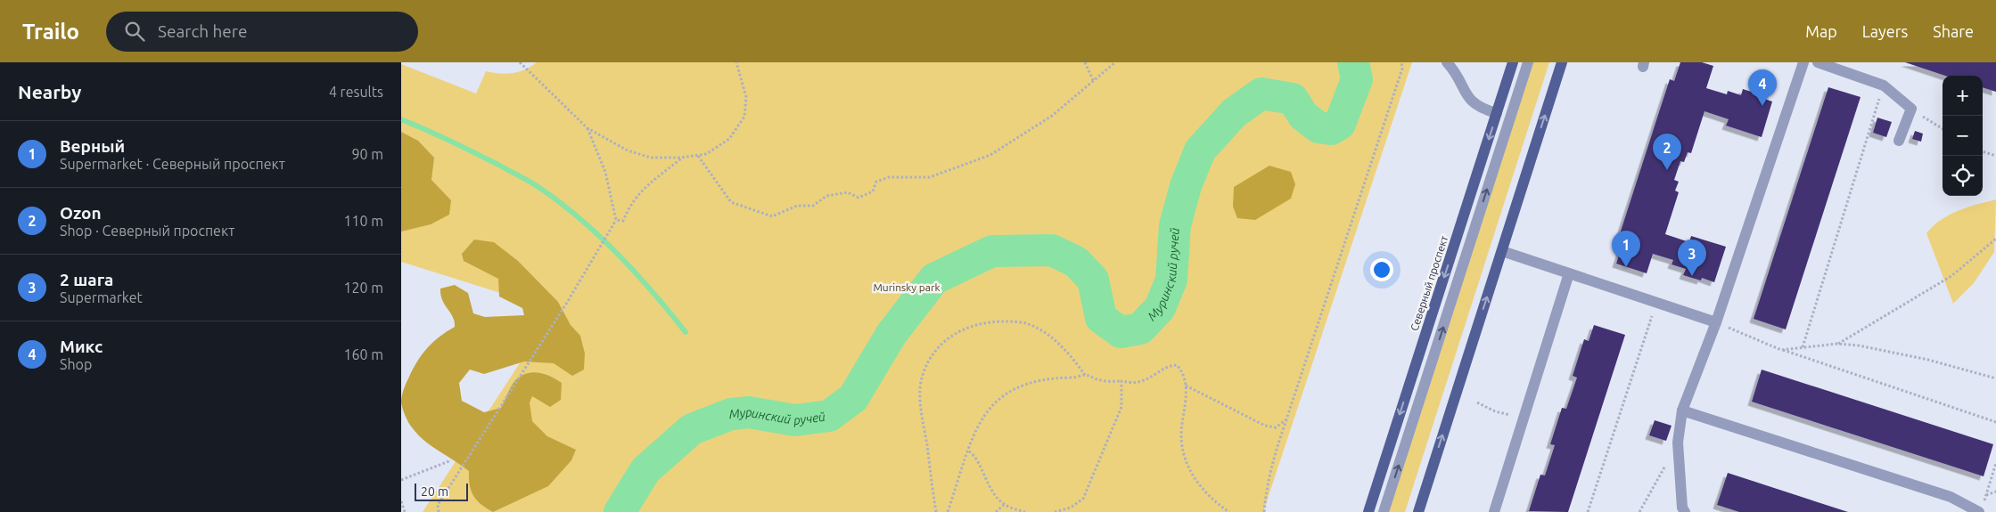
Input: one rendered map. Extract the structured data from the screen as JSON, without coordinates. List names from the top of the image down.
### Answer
{
  "streets": {
    "main road": ["Северный проспект"]
  },
  "water": ["Муринский ручей"],
  "parks": ["Murinsky park"],
  "scale_bar": "20 m",
  "page": {
    "header": "Trailo",
    "search": "Search here",
    "nav": ["Map", "Layers", "Share"],
    "heading": ["Nearby", "4 results"],
    "pins": [
      "4",
      "2",
      "1",
      "3"
    ],
    "map_buttons": ["+", "−"],
    "list": [
      {
        "mark": "1",
        "name": "Верный",
        "note": "Supermarket · Северный проспект",
        "value": "90 m"
      },
      {
        "mark": "2",
        "name": "Ozon",
        "note": "Shop · Северный проспект",
        "value": "110 m"
      },
      {
        "mark": "3",
        "name": "2 шага",
        "note": "Supermarket",
        "value": "120 m"
      },
      {
        "mark": "4",
        "name": "Микс",
        "note": "Shop",
        "value": "160 m"
      }
    ],
    "scale": "20 m"
  }
}
